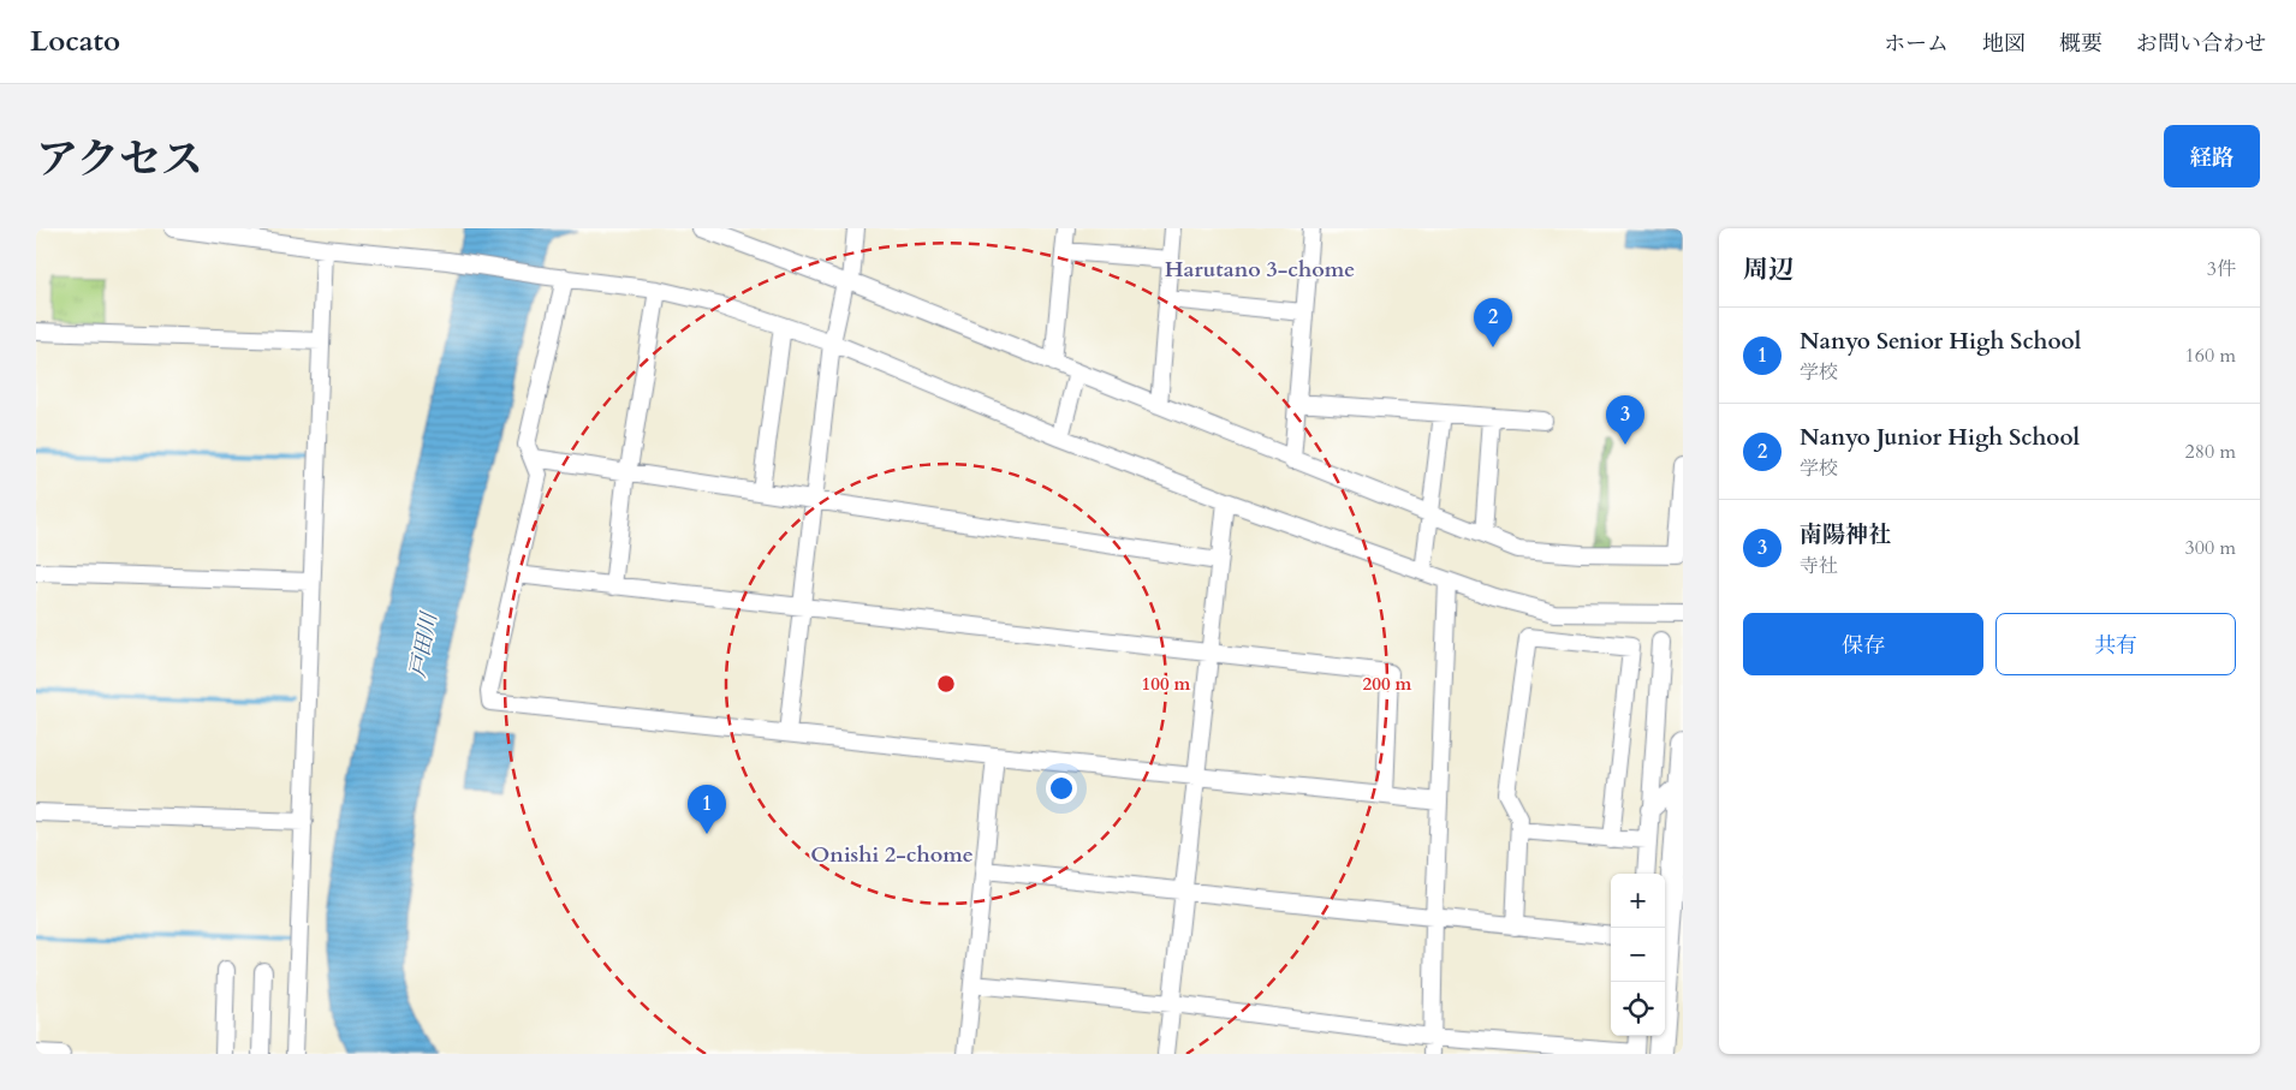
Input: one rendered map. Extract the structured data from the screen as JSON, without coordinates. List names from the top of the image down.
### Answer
{
  "districts": ["Harutano 3-chome", "Onishi 2-chome"],
  "water": ["戸田川"],
  "page": {
    "header": "Locato",
    "nav": [
      "ホーム",
      "地図",
      "概要",
      "お問い合わせ"
    ],
    "title": "アクセス",
    "buttons": [
      "経路",
      ["保存", "共有"]
    ],
    "heading": ["周辺", "3件"],
    "pins": ["2", "3", "1"],
    "list": [
      {
        "mark": "1",
        "name": "Nanyo Senior High School",
        "note": "学校",
        "value": "160 m"
      },
      {
        "mark": "2",
        "name": "Nanyo Junior High School",
        "note": "学校",
        "value": "280 m"
      },
      {
        "mark": "3",
        "name": "南陽神社",
        "note": "寺社",
        "value": "300 m"
      }
    ],
    "map_buttons": ["+", "−"]
  },
  "rings": ["100 m", "200 m"]
}
